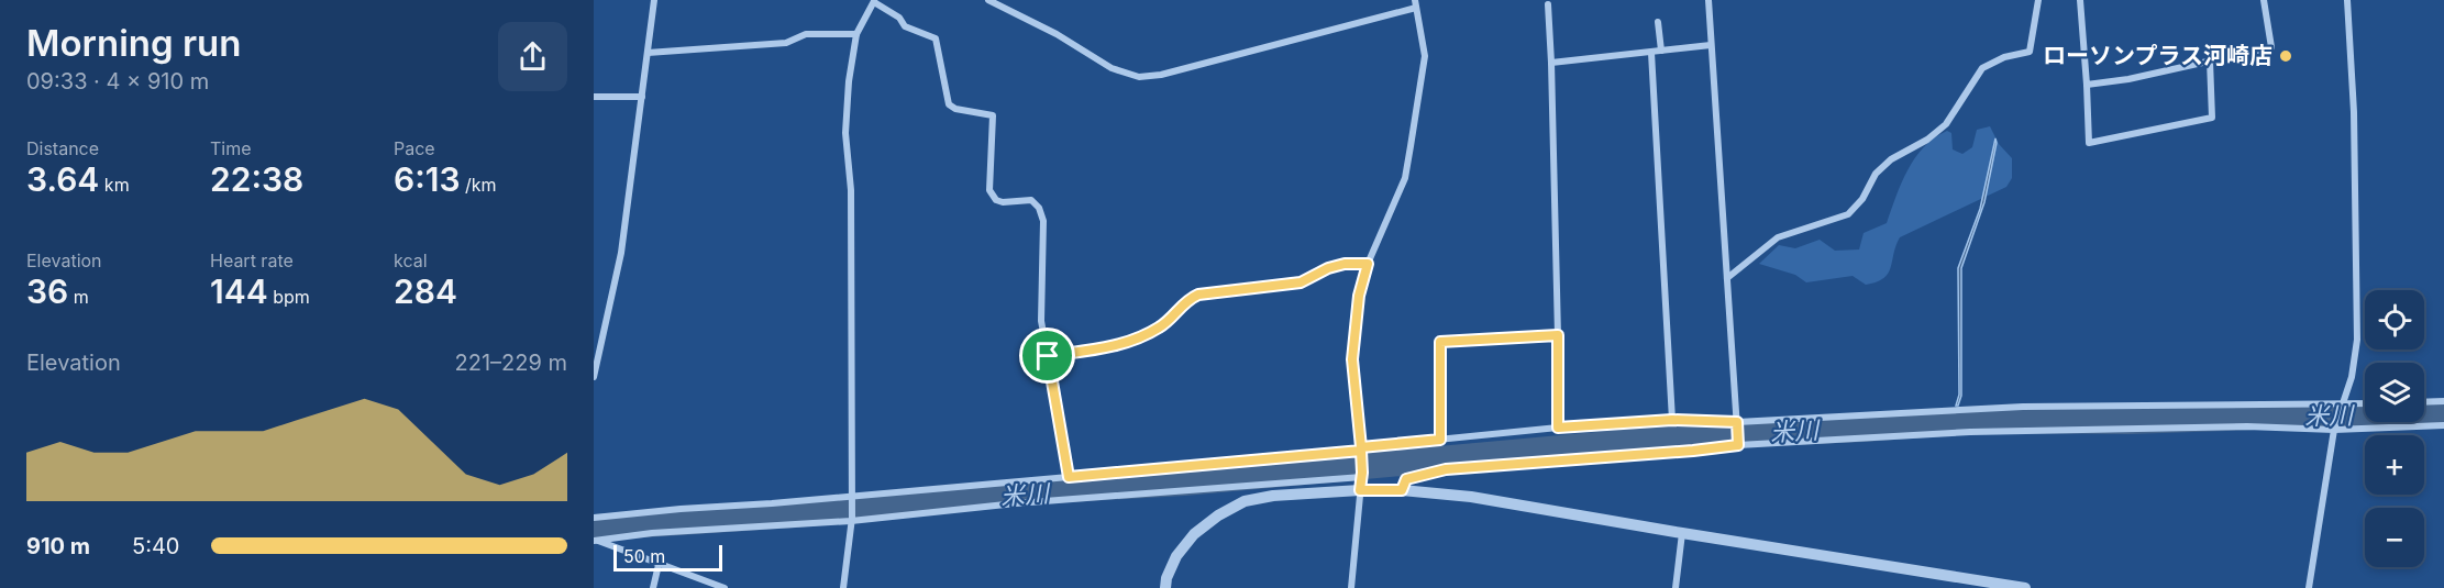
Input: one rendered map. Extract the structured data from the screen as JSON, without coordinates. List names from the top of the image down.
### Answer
{
  "water": ["米川"],
  "places": ["ローソンプラス河崎店"],
  "scale_bar": "50 m",
  "page": {
    "heading": ["Morning run", "09:33 · 4 × 910 m"],
    "stats": [
      ["Distance", "3.64 km"],
      ["Time", "22:38"],
      ["Pace", "6:13 /km"],
      ["Elevation", "36 m"],
      ["Heart rate", "144 bpm"],
      ["kcal", "284"]
    ],
    "map_buttons": ["+", "−"],
    "chart": ["Elevation", "221–229 m"],
    "list": [
      {
        "name": "910 m",
        "note": "5:40"
      }
    ],
    "scale": "50 m"
  }
}
